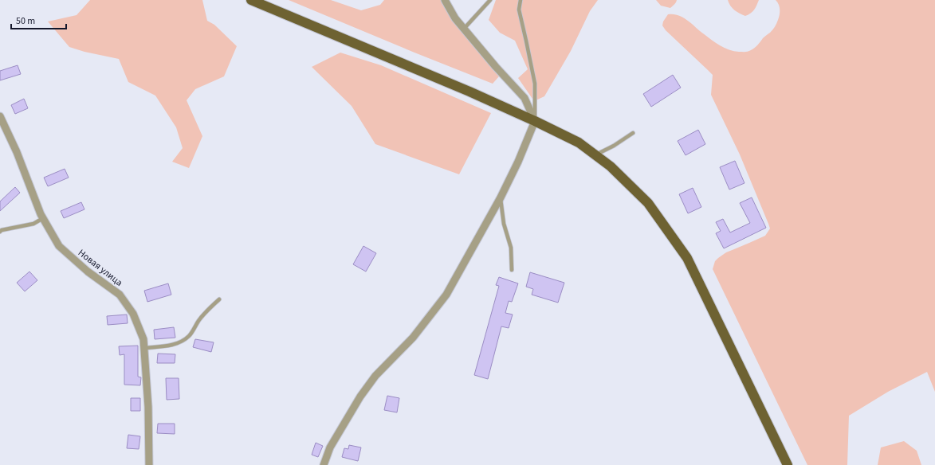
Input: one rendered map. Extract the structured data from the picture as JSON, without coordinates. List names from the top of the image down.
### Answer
{
  "streets": {
    "street": ["Новая улица"]
  },
  "scale_bar": "50 m"
}
